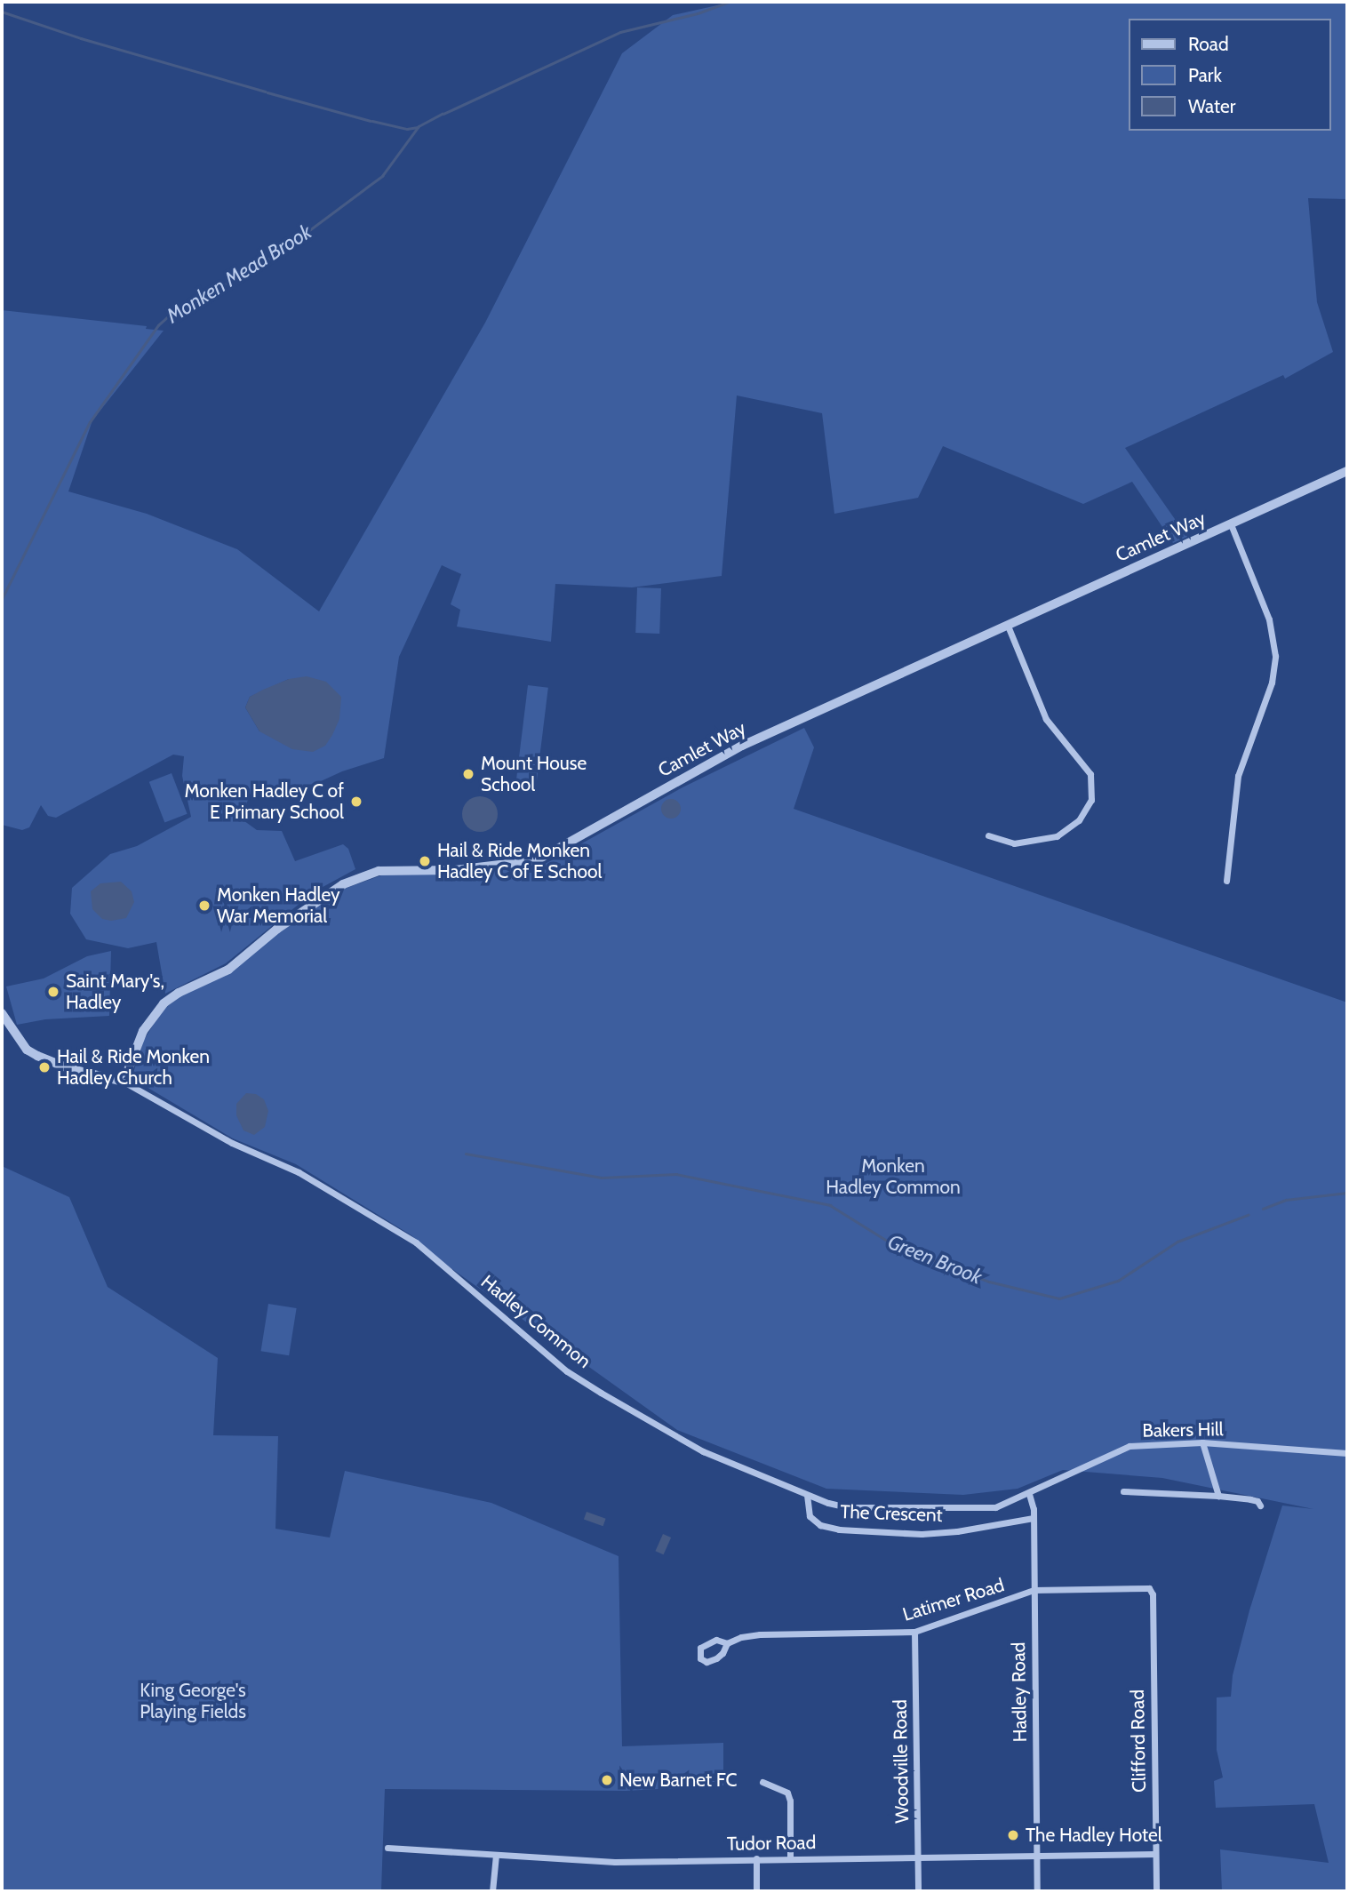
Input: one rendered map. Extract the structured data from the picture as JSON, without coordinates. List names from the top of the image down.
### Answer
{
  "streets": {
    "street": [
      "Camlet Way",
      "Hadley Common",
      "Bakers Hill",
      "The Crescent",
      "Latimer Road",
      "Hadley Road",
      "Clifford Road",
      "Woodville Road",
      "Tudor Road"
    ]
  },
  "crossings": [
    ["Camlet Way", "Hadley Common"],
    ["Hadley Common", "Bakers Hill"],
    ["Hadley Common", "The Crescent"],
    ["Hadley Common", "Hadley Road"],
    ["Bakers Hill", "Hadley Road"],
    ["The Crescent", "Hadley Road"],
    ["Latimer Road", "Hadley Road"],
    ["Latimer Road", "Clifford Road"],
    ["Latimer Road", "Woodville Road"],
    ["Hadley Road", "Tudor Road"],
    ["Clifford Road", "Tudor Road"],
    ["Woodville Road", "Tudor Road"]
  ],
  "water": ["Monken Mead Brook", "Green Brook"],
  "parks": ["Monken Hadley Common", "King George's Playing Fields"],
  "places": [
    "Mount House School",
    "Monken Hadley C of E Primary School",
    "Hail & Ride Monken Hadley C of E School",
    "Monken Hadley War Memorial",
    "Saint Mary's, Hadley",
    "Hail & Ride Monken Hadley Church",
    "New Barnet FC",
    "The Hadley Hotel"
  ],
  "legend": ["Road", "Park", "Water"]
}
